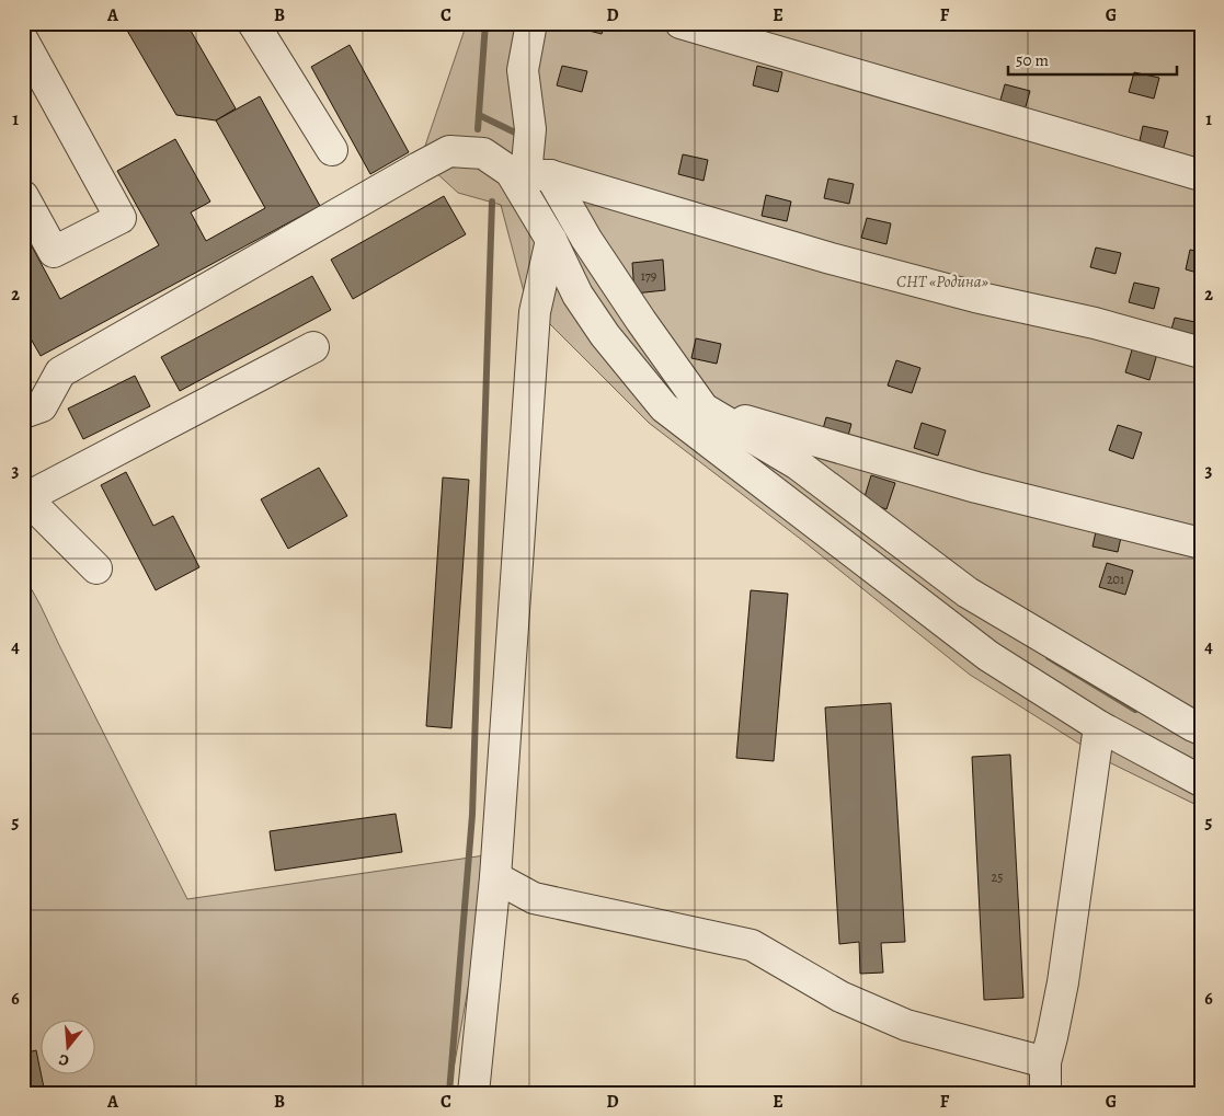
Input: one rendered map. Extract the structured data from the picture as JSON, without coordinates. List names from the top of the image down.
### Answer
{
  "parks": ["СНТ «Родина»"],
  "house_numbers": ["179", "201", "25"],
  "scale_bar": "50 m",
  "north": "bottom",
  "grid": {
    "columns": [
      "A",
      "B",
      "C",
      "D",
      "E",
      "F",
      "G"
    ],
    "rows": [
      "1",
      "2",
      "3",
      "4",
      "5",
      "6"
    ]
  }
}
